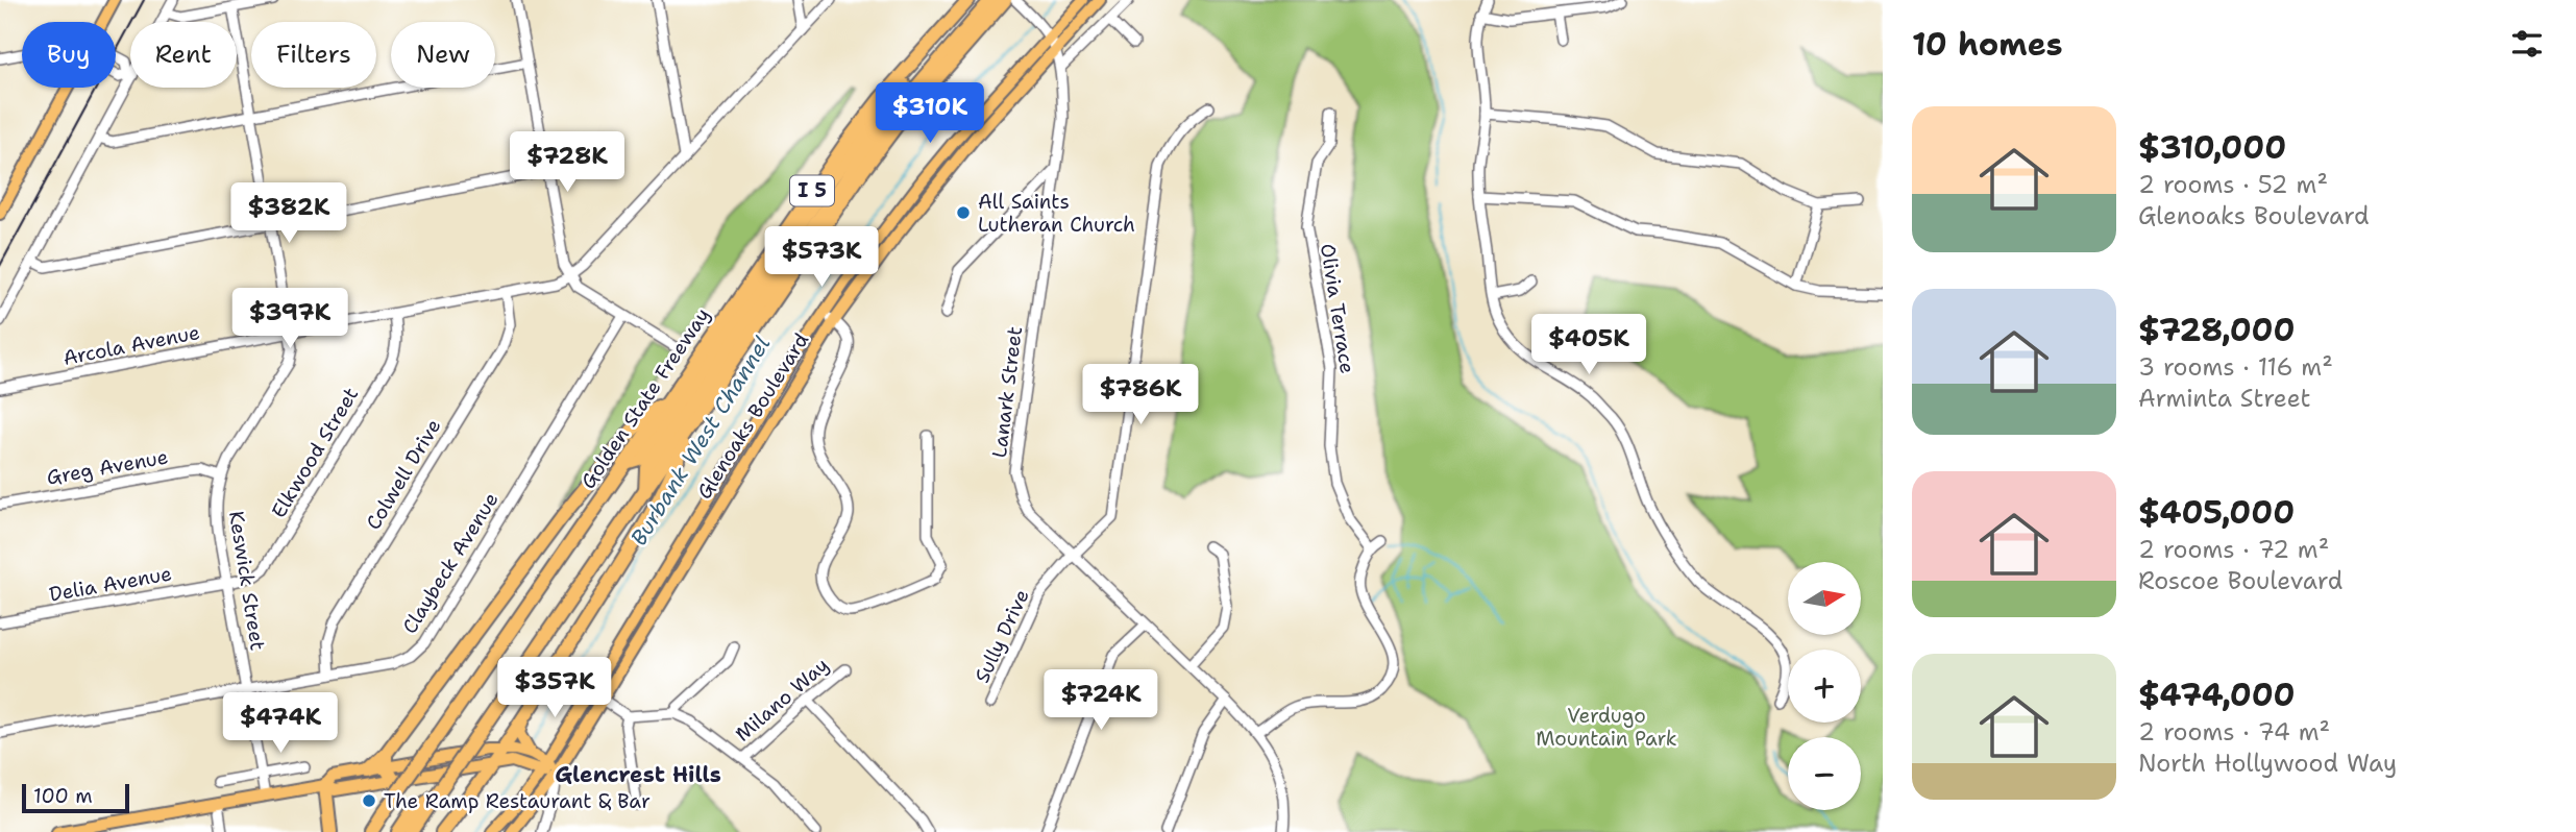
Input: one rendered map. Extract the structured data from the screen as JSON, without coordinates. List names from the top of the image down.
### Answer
{
  "streets": {
    "highway": ["I 5", "Golden State Freeway"],
    "main road": ["Glenoaks Boulevard"],
    "street": [
      "Olivia Terrace",
      "Arcola Avenue",
      "Lanark Street",
      "Elkwood Street",
      "Greg Avenue",
      "Colwell Drive",
      "Claybeck Avenue",
      "Keswick Street",
      "Delia Avenue",
      "Sully Drive",
      "Milano Way"
    ]
  },
  "crossings": [
    ["I 5", "Lanark Street"],
    ["Arcola Avenue", "Elkwood Street"],
    ["Arcola Avenue", "Colwell Drive"],
    ["Arcola Avenue", "Keswick Street"],
    ["Lanark Street", "Glenoaks Boulevard"],
    ["Lanark Street", "Sully Drive"],
    ["Elkwood Street", "Keswick Street"],
    ["Elkwood Street", "Delia Avenue"],
    ["Greg Avenue", "Keswick Street"],
    ["Colwell Drive", "Claybeck Avenue"],
    ["Claybeck Avenue", "Keswick Street"],
    ["Keswick Street", "Delia Avenue"]
  ],
  "districts": ["Glencrest Hills"],
  "water": ["Burbank West Channel"],
  "parks": ["Verdugo Mountain Park"],
  "places": ["All Saints Lutheran Church", "The Ramp Restaurant & Bar"],
  "scale_bar": "100 m",
  "north": "right",
  "page": {
    "heading": "10 homes",
    "chip": [
      "Buy",
      "Rent",
      "Filters",
      "New"
    ],
    "price": [
      "$310K",
      "$728K",
      "$382K",
      "$573K",
      "$397K",
      "$405K",
      "$786K",
      "$357K",
      "$724K",
      "$474K"
    ],
    "list": [
      {
        "name": "$310,000",
        "note": "2 rooms · 52 m² · Glenoaks Boulevard"
      },
      {
        "name": "$728,000",
        "note": "3 rooms · 116 m² · Arminta Street"
      },
      {
        "name": "$405,000",
        "note": "2 rooms · 72 m² · Roscoe Boulevard"
      },
      {
        "name": "$474,000",
        "note": "2 rooms · 74 m² · North Hollywood Way"
      }
    ],
    "map_buttons": ["+", "−"],
    "scale": "100 m"
  }
}
